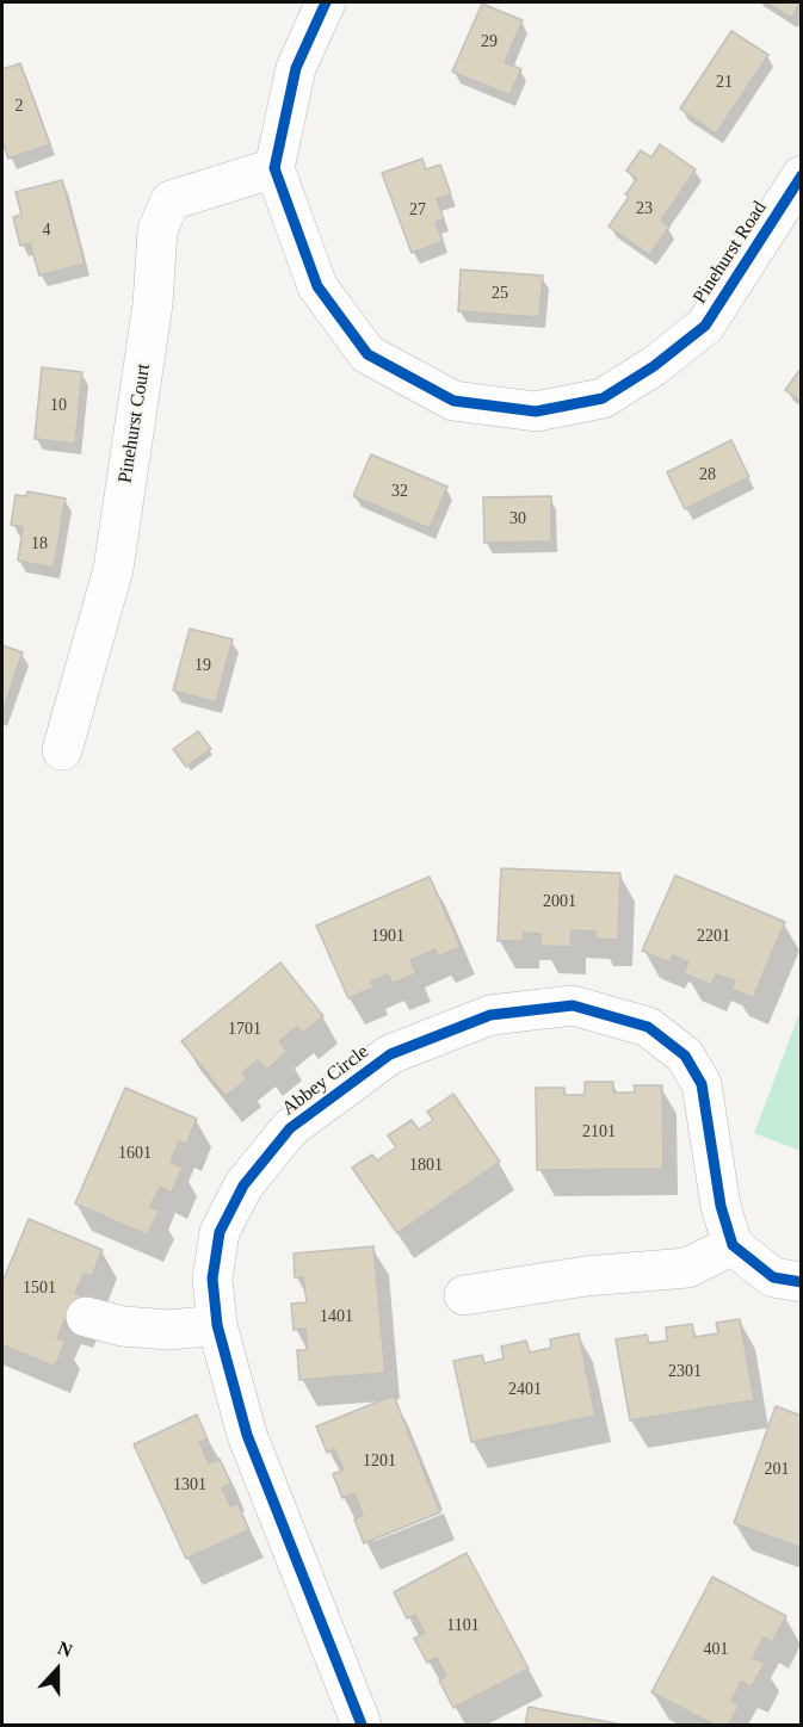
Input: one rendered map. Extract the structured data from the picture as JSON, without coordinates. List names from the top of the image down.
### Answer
{
  "streets": {
    "street": ["Pinehurst Road", "Pinehurst Court", "Abbey Circle"]
  },
  "crossings": [
    ["Pinehurst Road", "Pinehurst Court"]
  ],
  "house_numbers": [
    "29",
    "21",
    "2",
    "23",
    "27",
    "4",
    "25",
    "10",
    "28",
    "32",
    "30",
    "18",
    "19",
    "2001",
    "1901",
    "2201",
    "1701",
    "2101",
    "1601",
    "1801",
    "1501",
    "1401",
    "2301",
    "2401",
    "1201",
    "201",
    "1301",
    "1101",
    "401"
  ],
  "north": "top"
}
